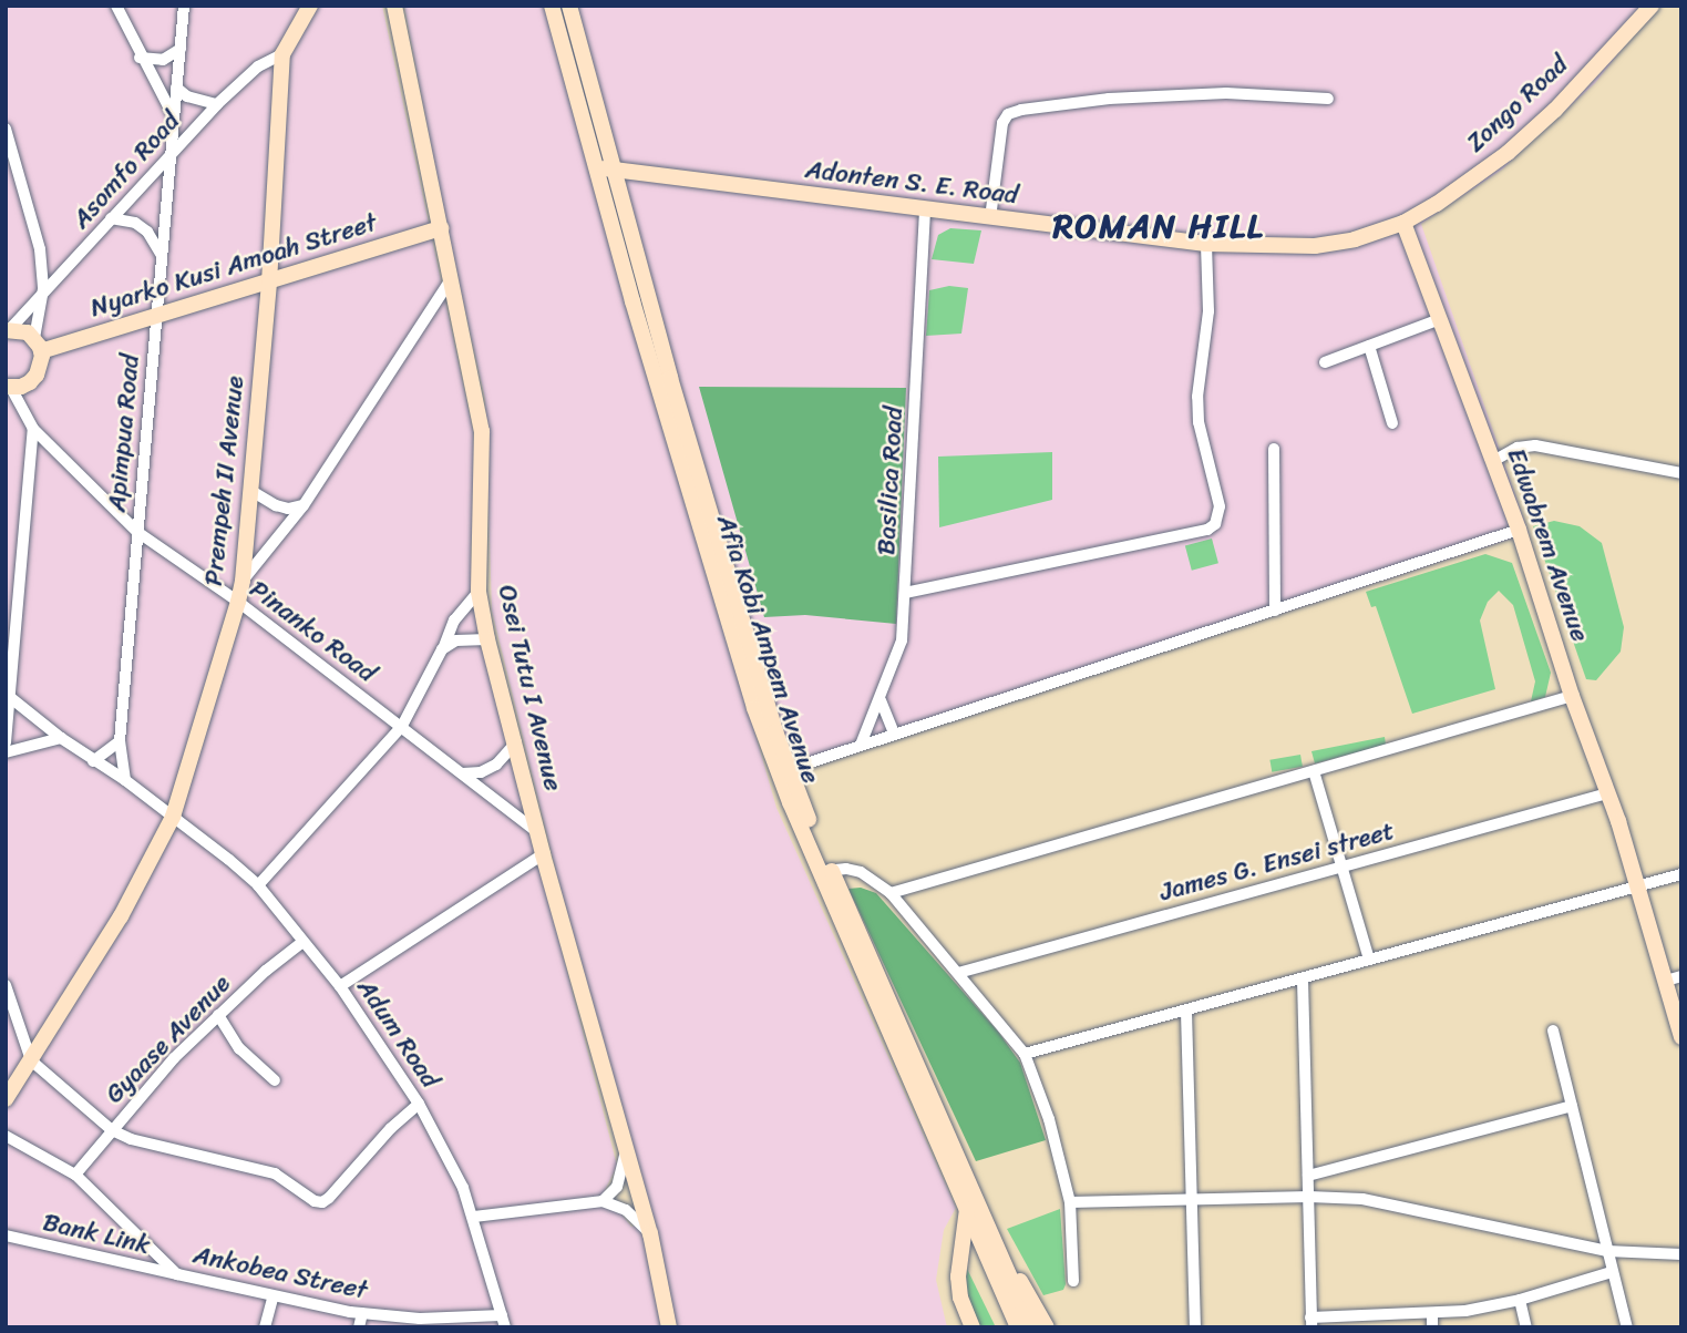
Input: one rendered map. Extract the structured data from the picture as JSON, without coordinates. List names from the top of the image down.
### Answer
{
  "streets": {
    "street": [
      "Zongo Road",
      "Asomfo Road",
      "Adonten S. E. Road",
      "Nyarko Kusi Amoah Street",
      "Apimpua Road",
      "Prempeh II Avenue",
      "Basilica Road",
      "Edwabrem Avenue",
      "Pinanko Road",
      "Afia Kobi Ampem Avenue",
      "Osei Tutu I Avenue",
      "James G. Ensei street",
      "Adum Road",
      "Gyaase Avenue",
      "Bank Link",
      "Ankobea Street"
    ]
  },
  "crossings": [
    ["Zongo Road", "Adonten S. E. Road"],
    ["Zongo Road", "Edwabrem Avenue"],
    ["Asomfo Road", "Apimpua Road"],
    ["Asomfo Road", "Prempeh II Avenue"],
    ["Adonten S. E. Road", "Basilica Road"],
    ["Adonten S. E. Road", "Edwabrem Avenue"],
    ["Adonten S. E. Road", "Afia Kobi Ampem Avenue"],
    ["Nyarko Kusi Amoah Street", "Apimpua Road"],
    ["Nyarko Kusi Amoah Street", "Prempeh II Avenue"],
    ["Nyarko Kusi Amoah Street", "Osei Tutu I Avenue"],
    ["Apimpua Road", "Pinanko Road"],
    ["Apimpua Road", "Adum Road"],
    ["Prempeh II Avenue", "Pinanko Road"],
    ["Prempeh II Avenue", "Adum Road"],
    ["Edwabrem Avenue", "James G. Ensei street"],
    ["Pinanko Road", "Osei Tutu I Avenue"],
    ["Adum Road", "Gyaase Avenue"],
    ["Adum Road", "Ankobea Street"],
    ["Gyaase Avenue", "Ankobea Street"],
    ["Bank Link", "Ankobea Street"]
  ],
  "districts": ["ROMAN HILL"]
}
